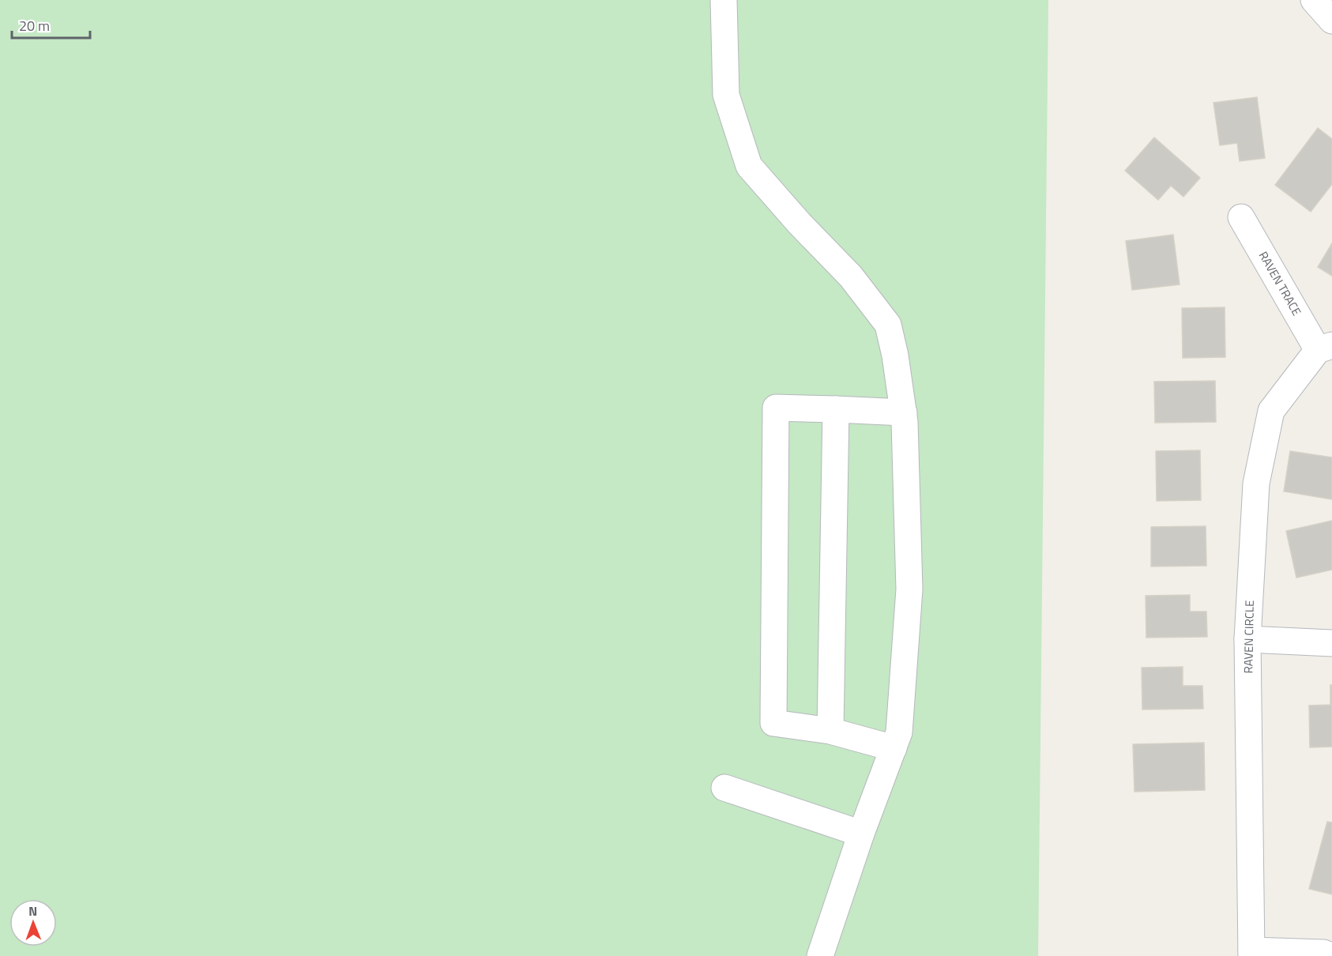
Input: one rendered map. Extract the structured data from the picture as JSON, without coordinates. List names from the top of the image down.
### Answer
{
  "streets": {
    "street": ["RAVEN TRACE", "RAVEN CIRCLE"]
  },
  "crossings": [
    ["RAVEN TRACE", "RAVEN CIRCLE"]
  ],
  "scale_bar": "20 m",
  "north": "top"
}
